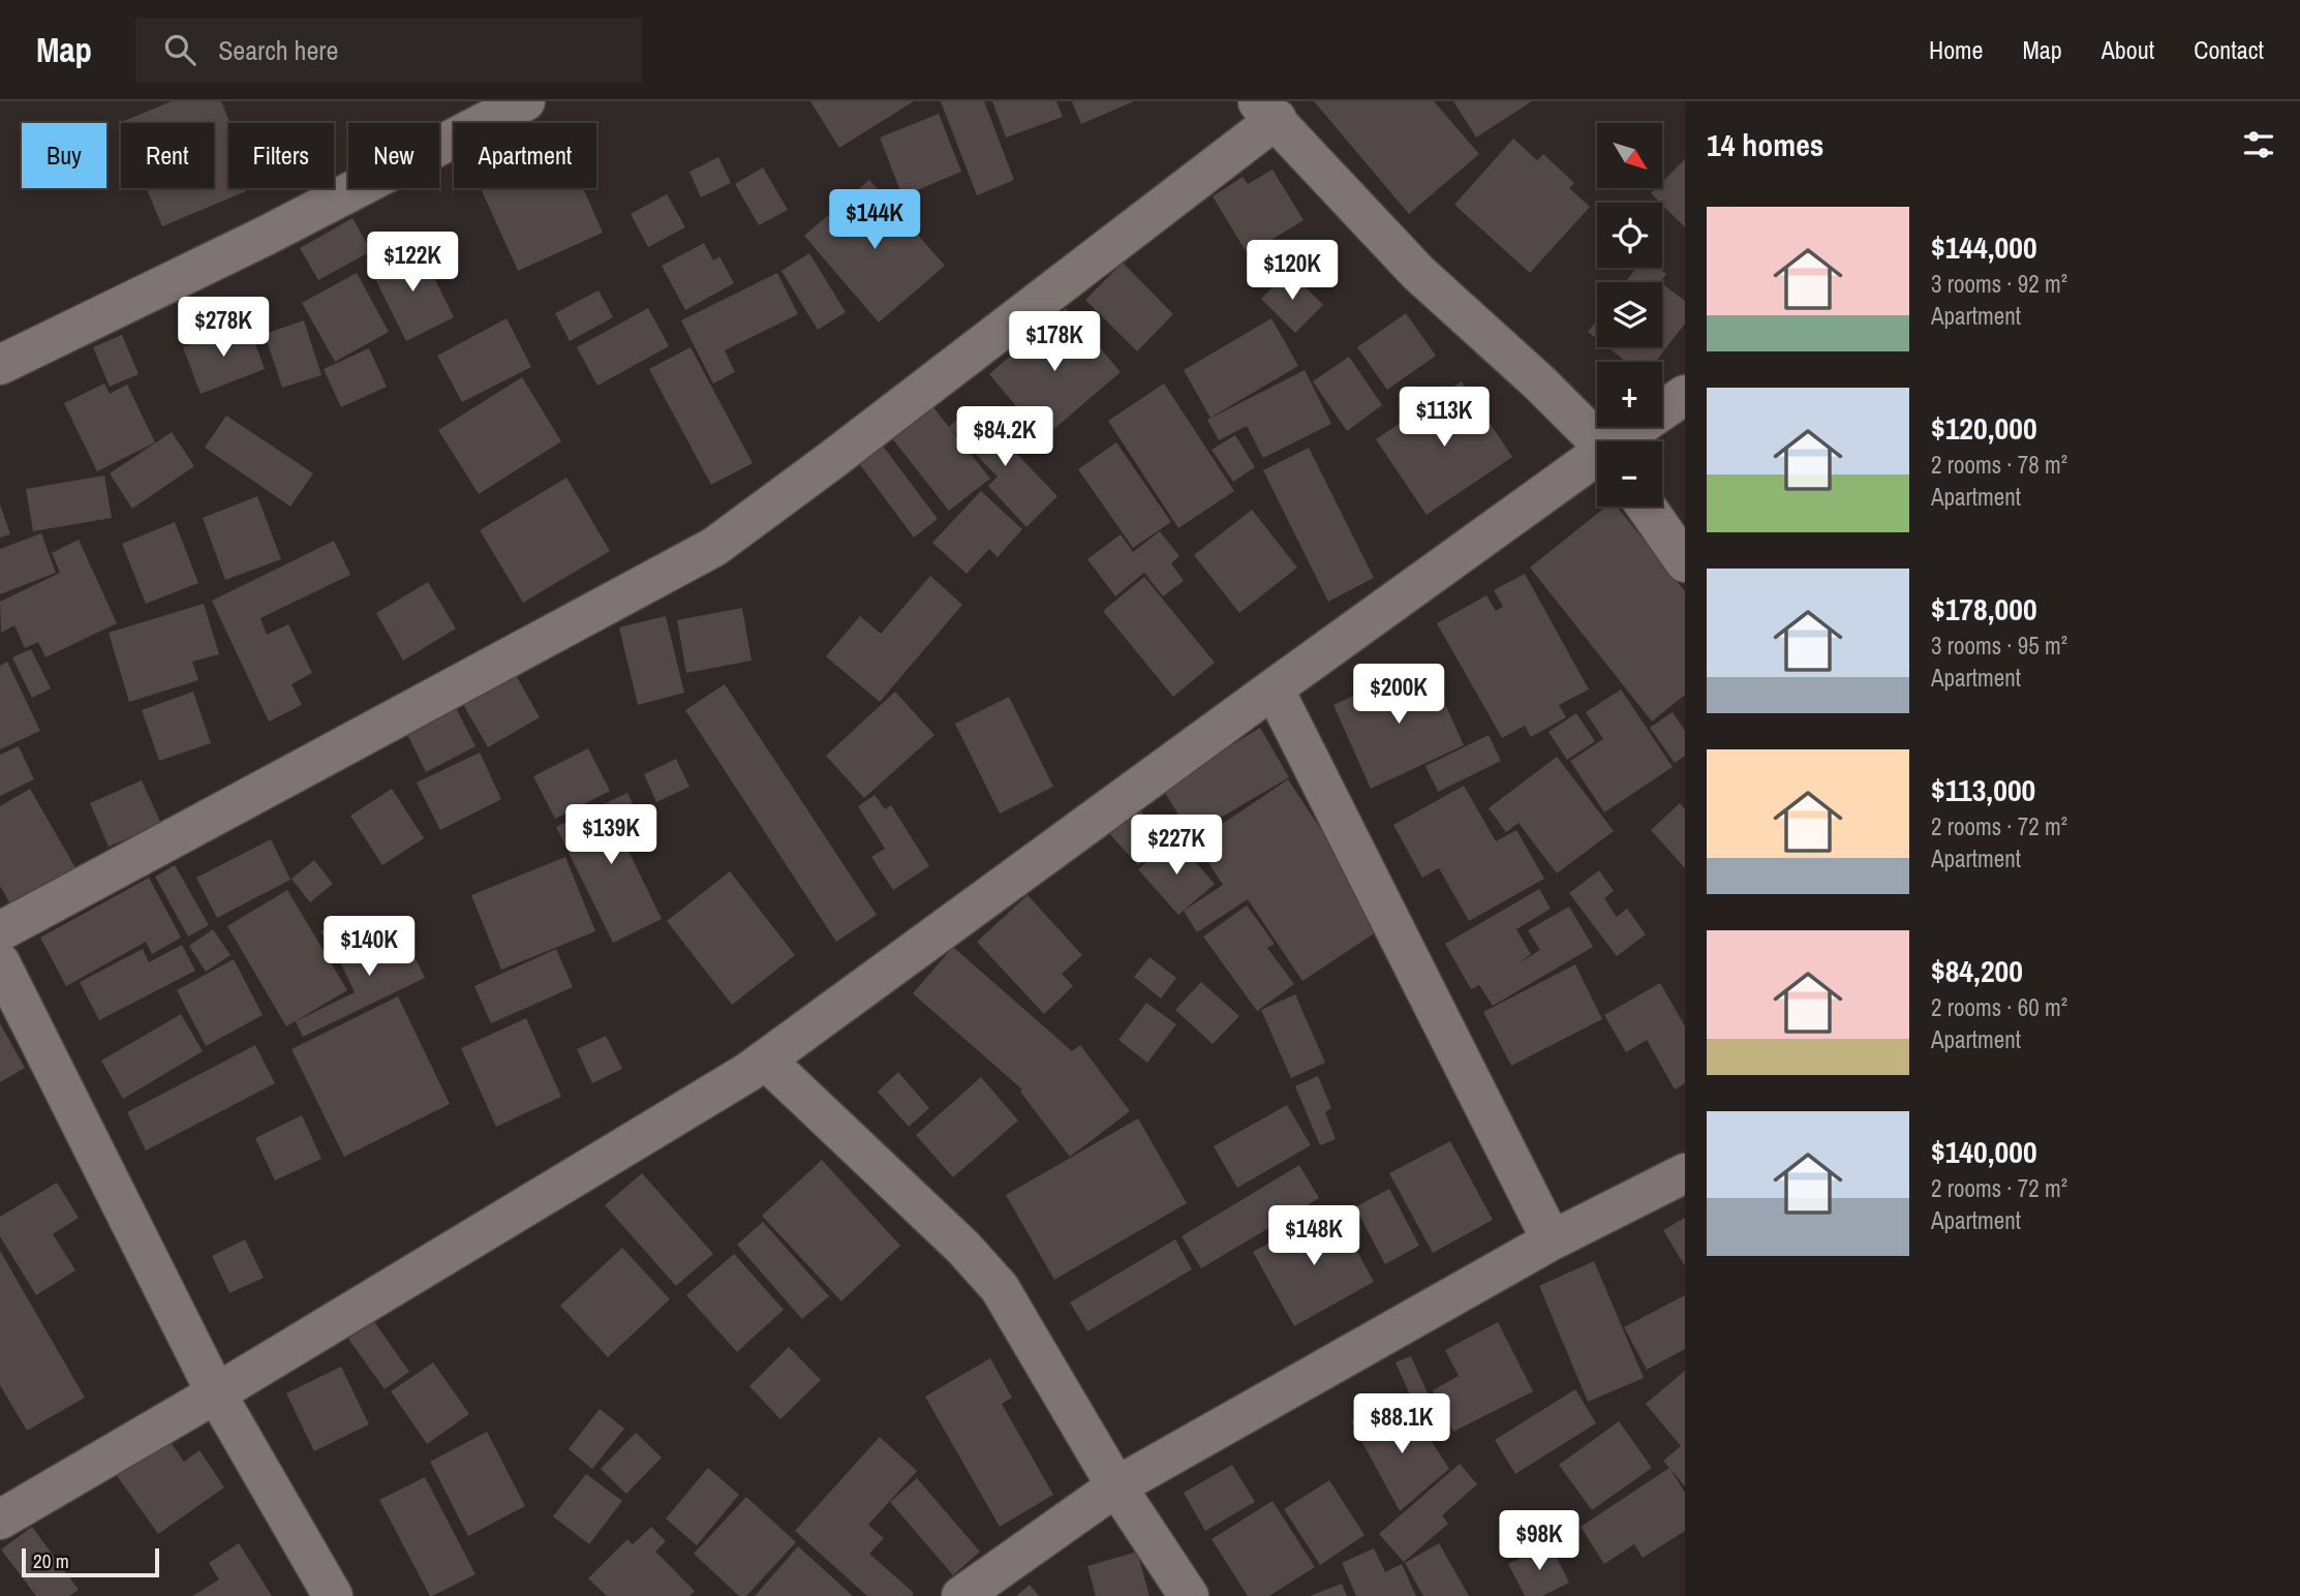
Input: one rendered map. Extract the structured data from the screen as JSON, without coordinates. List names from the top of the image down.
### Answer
{
  "scale_bar": "20 m",
  "north": "bottom right",
  "page": {
    "header": "Map",
    "search": "Search here",
    "nav": [
      "Home",
      "Map",
      "About",
      "Contact"
    ],
    "heading": "14 homes",
    "map_buttons": ["+", "−"],
    "chip": [
      "Buy",
      "Rent",
      "Filters",
      "New",
      "Apartment"
    ],
    "list": [
      {
        "name": "$144,000",
        "note": "3 rooms · 92 m² · Apartment"
      },
      {
        "name": "$120,000",
        "note": "2 rooms · 78 m² · Apartment"
      },
      {
        "name": "$178,000",
        "note": "3 rooms · 95 m² · Apartment"
      },
      {
        "name": "$113,000",
        "note": "2 rooms · 72 m² · Apartment"
      },
      {
        "name": "$84,200",
        "note": "2 rooms · 60 m² · Apartment"
      },
      {
        "name": "$140,000",
        "note": "2 rooms · 72 m² · Apartment"
      }
    ],
    "price": [
      "$144K",
      "$122K",
      "$120K",
      "$278K",
      "$178K",
      "$113K",
      "$84.2K",
      "$200K",
      "$139K",
      "$227K",
      "$140K",
      "$148K",
      "$88.1K",
      "$98K"
    ],
    "scale": "20 m"
  }
}
